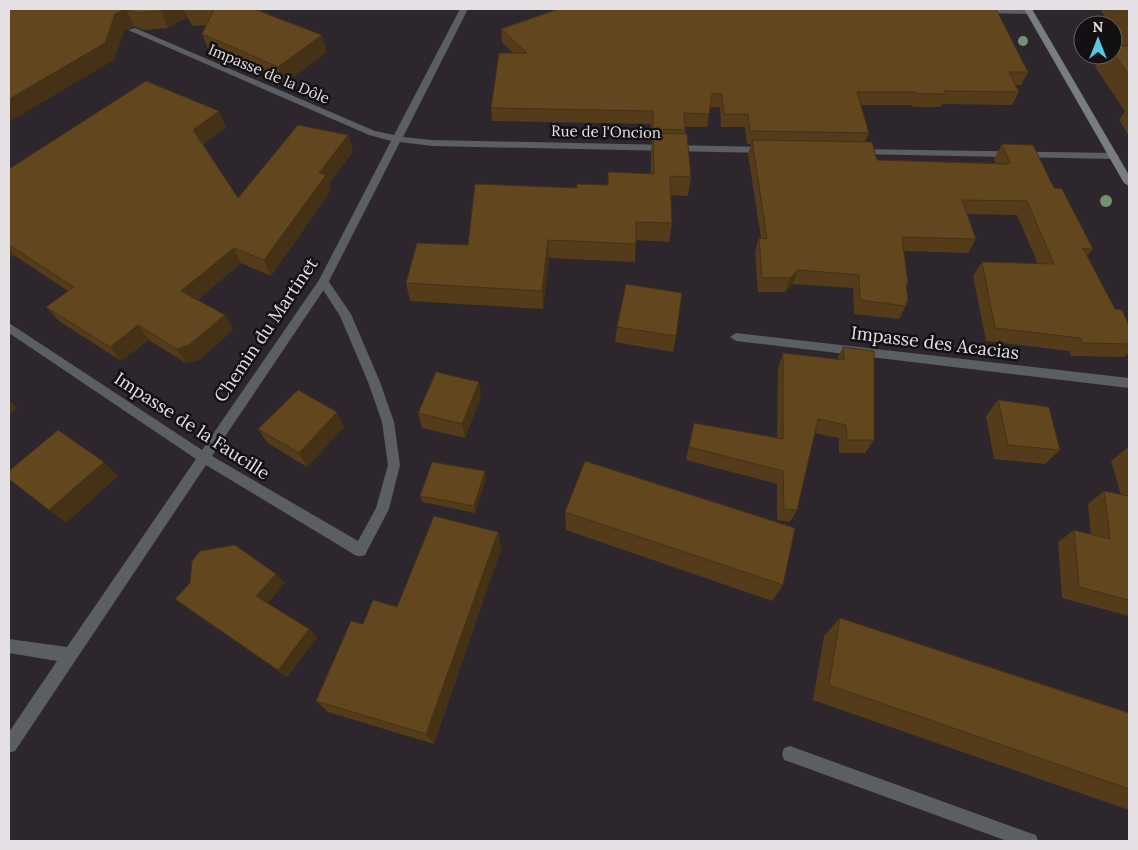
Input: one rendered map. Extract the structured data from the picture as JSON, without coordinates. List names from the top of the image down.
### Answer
{
  "streets": {
    "street": [
      "Impasse de la Dôle",
      "Rue de l'Oncion",
      "Chemin du Martinet",
      "Impasse des Acacias",
      "Impasse de la Faucille"
    ]
  },
  "crossings": [
    ["Impasse de la Dôle", "Rue de l'Oncion"],
    ["Impasse de la Dôle", "Chemin du Martinet"],
    ["Rue de l'Oncion", "Chemin du Martinet"],
    ["Chemin du Martinet", "Impasse de la Faucille"]
  ],
  "north": "top"
}
